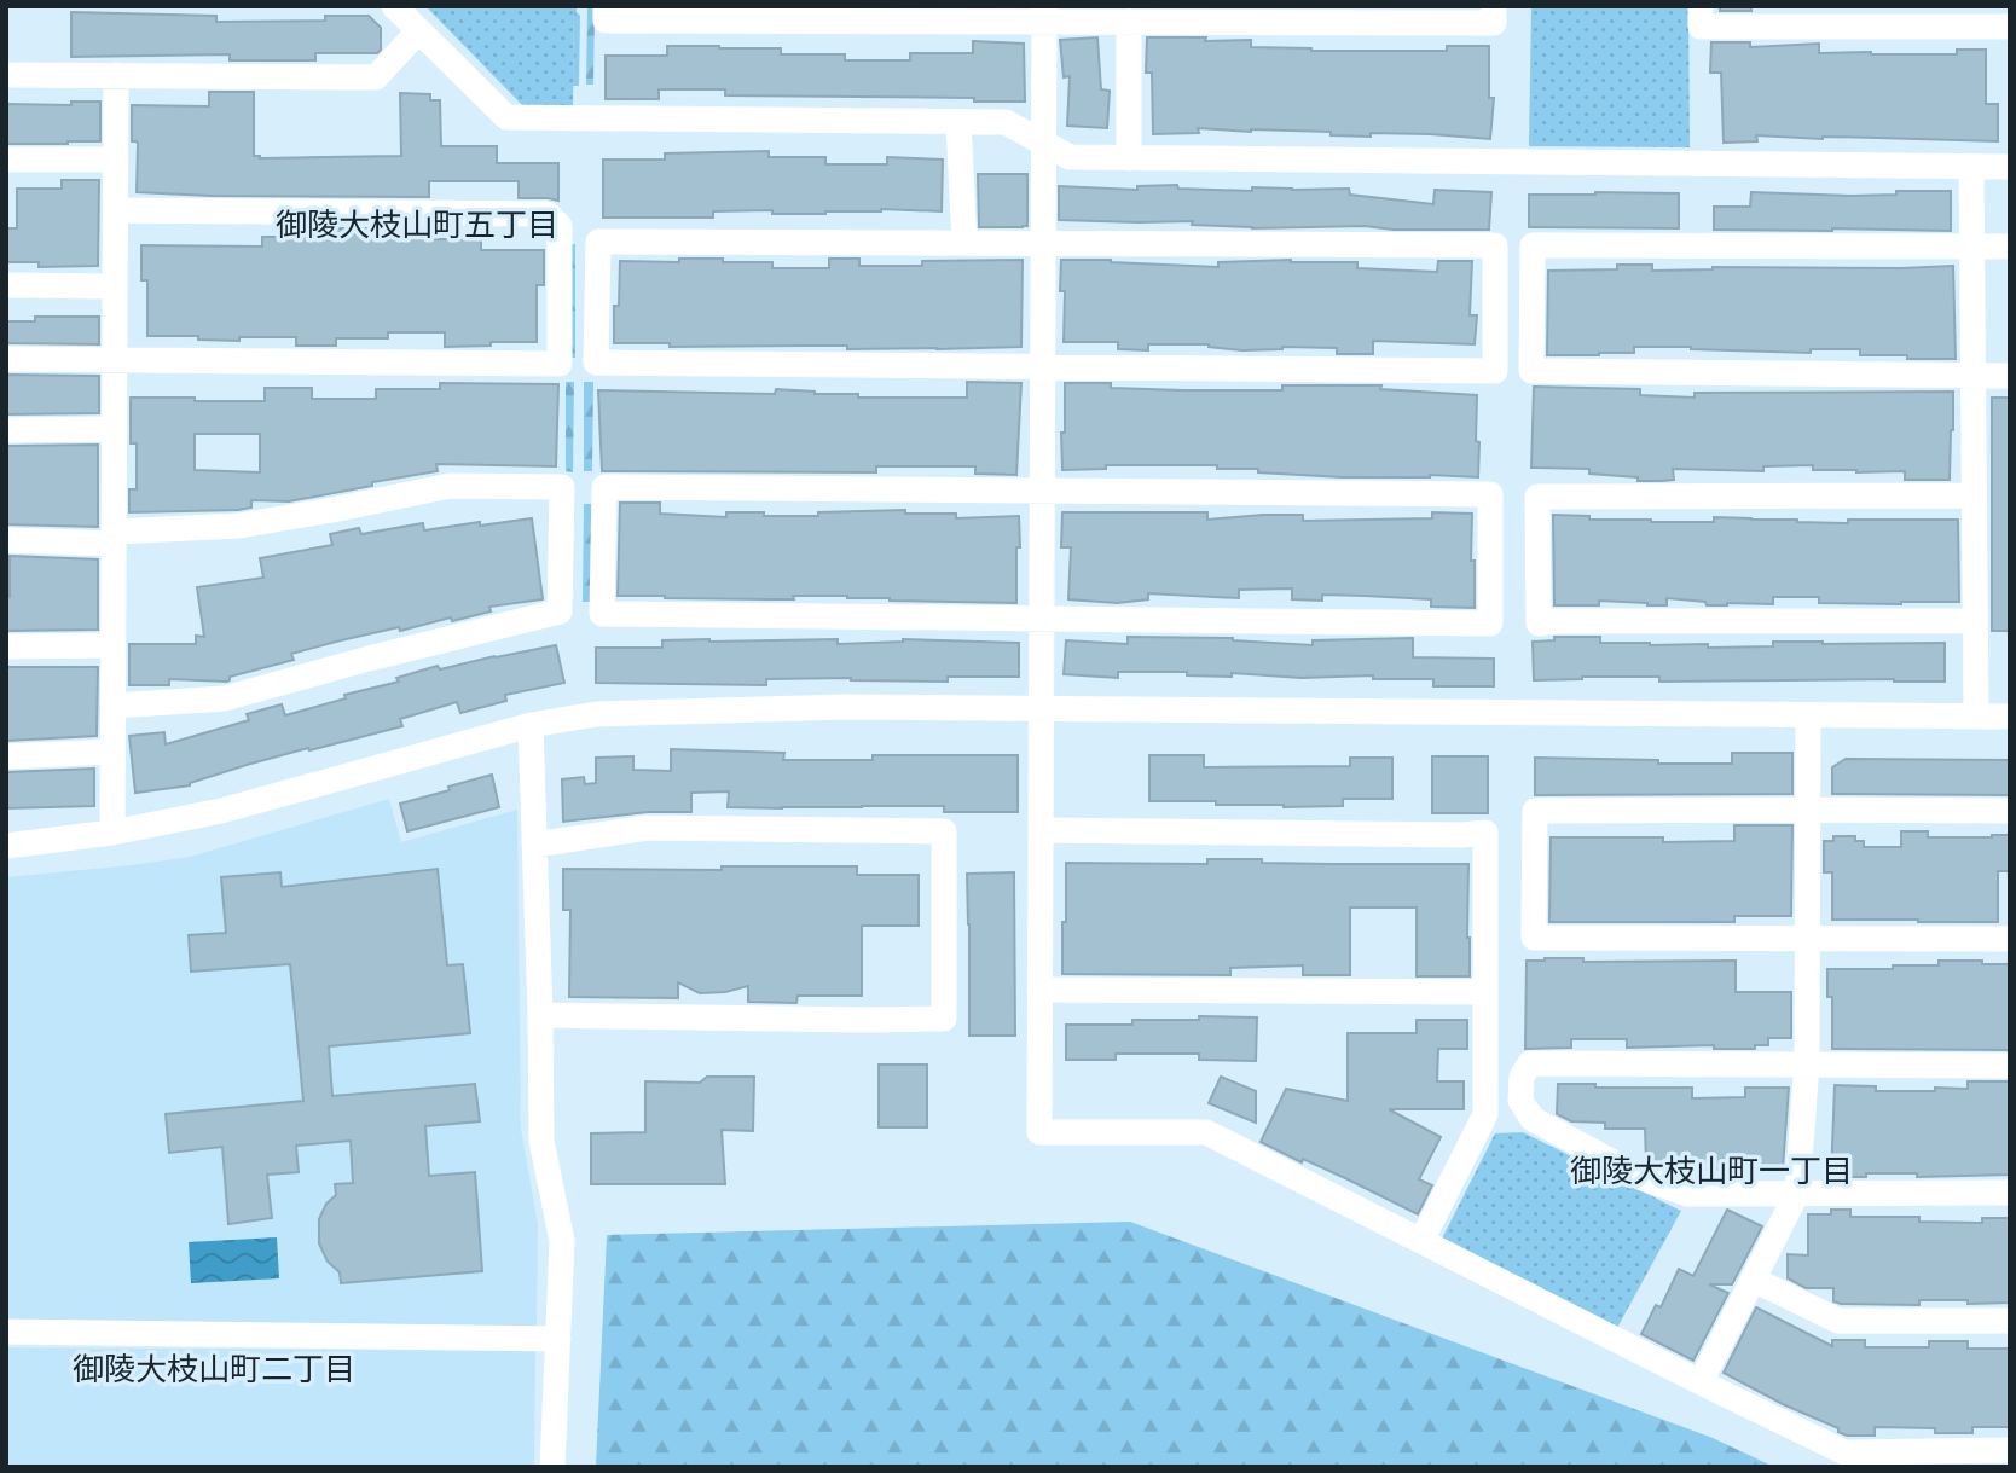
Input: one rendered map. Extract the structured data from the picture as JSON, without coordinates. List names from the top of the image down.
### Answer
{
  "districts": ["御陵大枝山町五丁目", "御陵大枝山町一丁目", "御陵大枝山町二丁目"]
}
